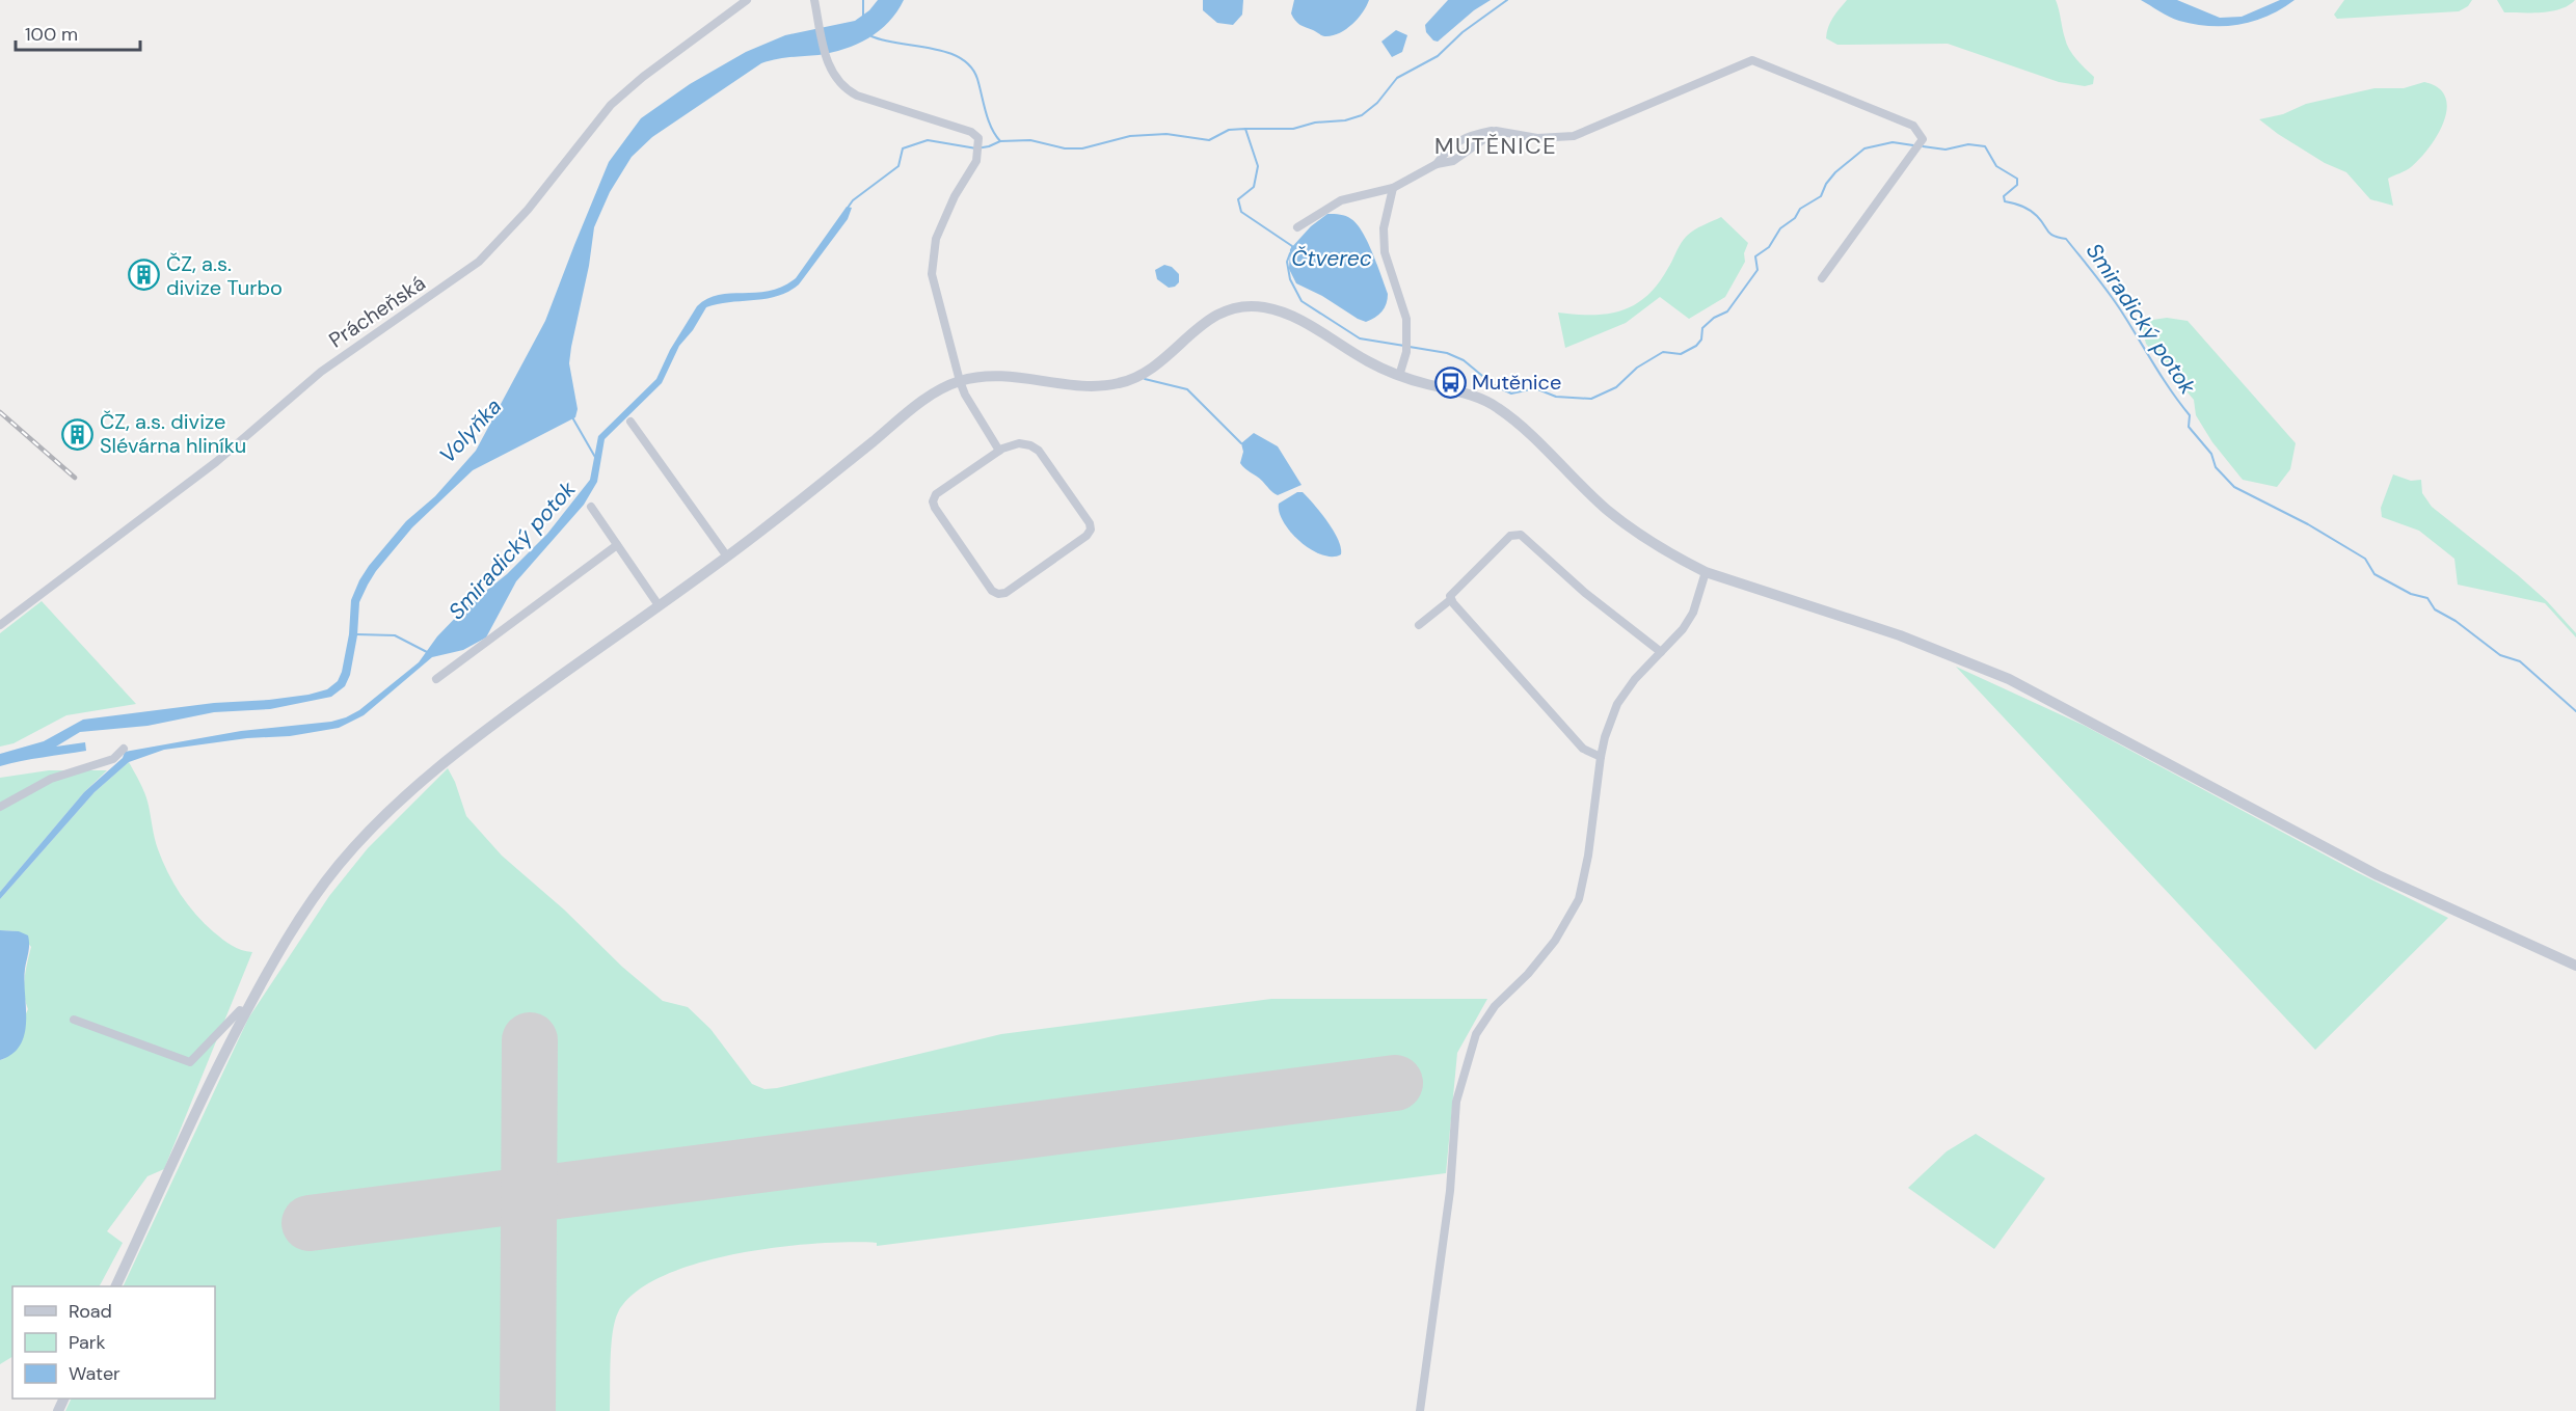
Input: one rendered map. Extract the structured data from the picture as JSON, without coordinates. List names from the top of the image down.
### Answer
{
  "streets": {
    "street": ["Prácheňská"]
  },
  "districts": ["MUTĚNICE"],
  "water": ["Čtverec", "Smiradický potok", "Volyňka"],
  "places": {
    "building": ["ČZ, a.s. divize Turbo", "ČZ, a.s. divize Slévárna hliníku"],
    "bus stop": ["Mutěnice"]
  },
  "legend": ["Road", "Park", "Water"],
  "scale_bar": "100 m"
}
